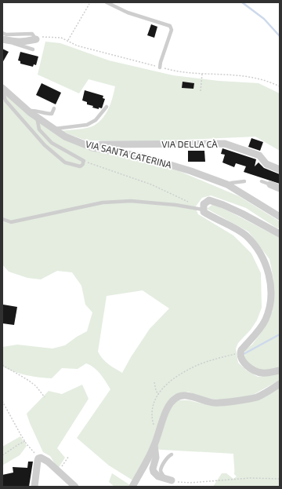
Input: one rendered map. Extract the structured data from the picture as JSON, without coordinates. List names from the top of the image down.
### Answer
{
  "streets": {
    "street": ["VIA DELLA CÀ", "VIA SANTA CATERINA"]
  },
  "crossings": [
    ["VIA DELLA CÀ", "VIA SANTA CATERINA"]
  ]
}
